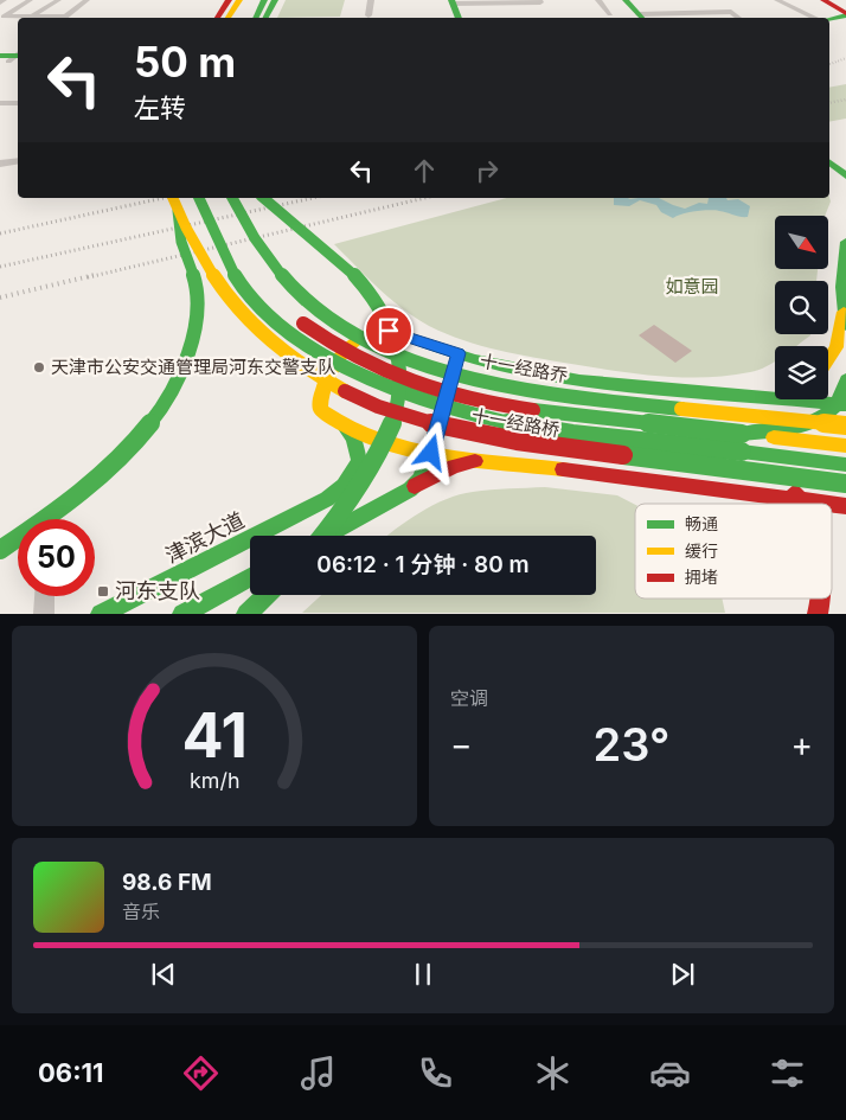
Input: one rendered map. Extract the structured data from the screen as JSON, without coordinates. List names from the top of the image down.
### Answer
{
  "streets": {
    "main road": ["十一经路乔", "十一经路桥", "津滨大道"]
  },
  "parks": ["如意园"],
  "places": {
    "other": ["天津市公安交通管理局河东交警支队"],
    "transit": ["河东支队"]
  },
  "legend": ["畅通", "缓行", "拥堵"],
  "north": "bottom right",
  "page": {
    "turn": ["50 m", "左转"],
    "limit": "50",
    "trip": "06:12 · 1 分钟 · 80 m",
    "tile": "空调",
    "heat": ["−", "23°", "+"],
    "song": ["98.6 FM", "音乐"],
    "tabs": "06:11",
    "gauge": ["41", "km/h"]
  }
}
